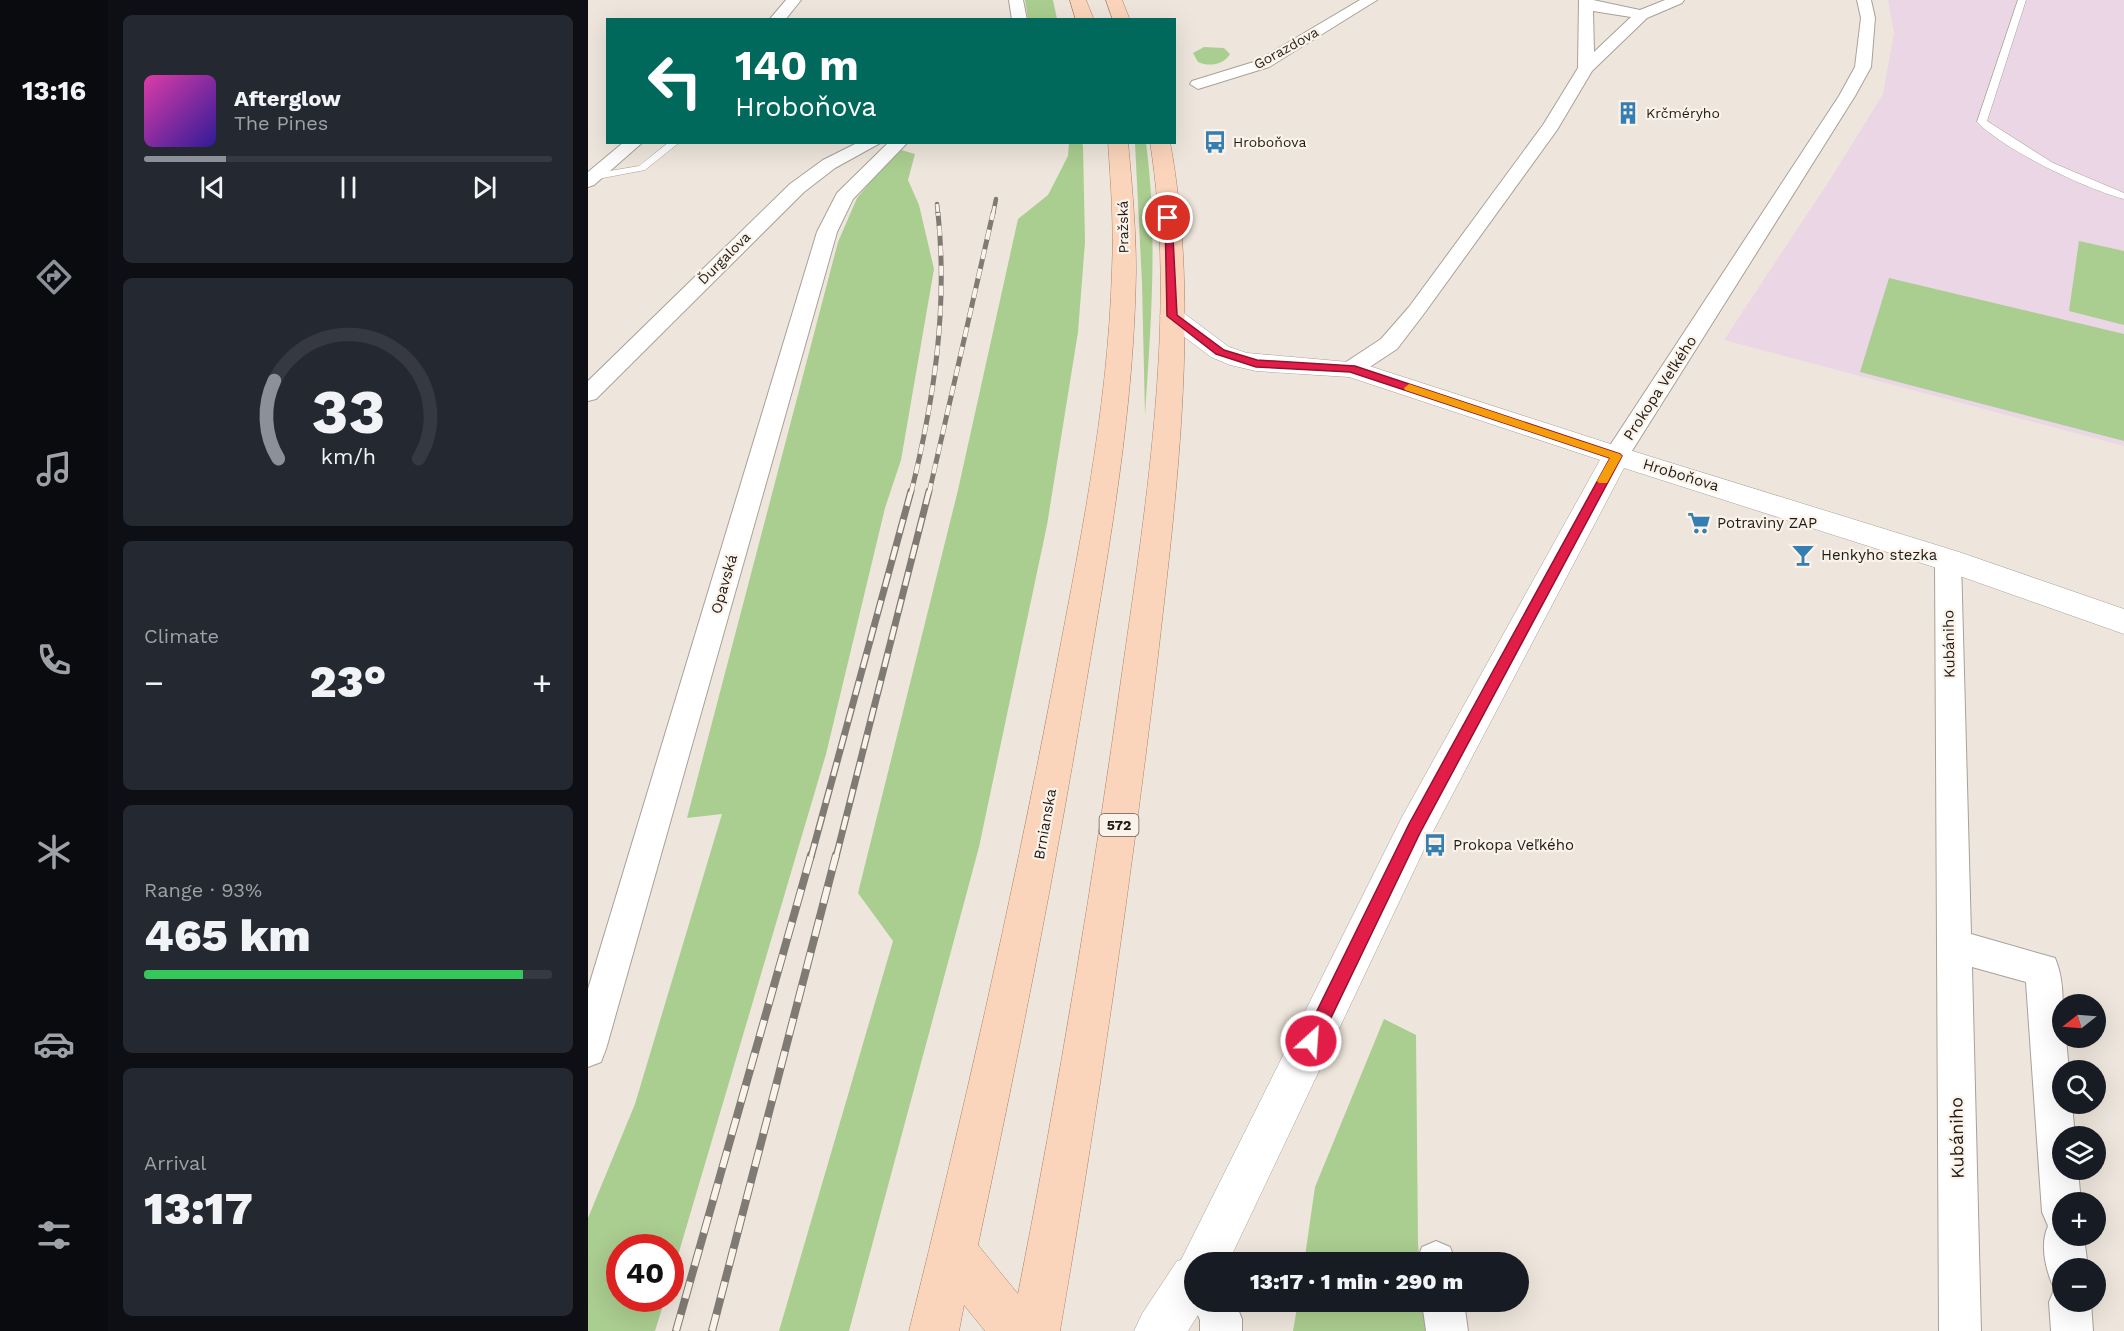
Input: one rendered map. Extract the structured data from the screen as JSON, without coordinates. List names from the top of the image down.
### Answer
{
  "streets": {
    "main road": ["Pražská", "Brnianska", "572"],
    "street": [
      "Gorazdova",
      "Ďurgalova",
      "Prokopa Veľkého",
      "Hroboňova",
      "Opavská",
      "Kubániho"
    ]
  },
  "crossings": [
    ["Pražská", "Brnianska"],
    ["Prokopa Veľkého", "Hroboňova"],
    ["Hroboňova", "Kubániho"],
    ["Hroboňova", "572"]
  ],
  "places": {
    "building": ["Krčméryho"],
    "bus stop": ["Hroboňova", "Prokopa Veľkého"],
    "supermarket": ["Potraviny ZAP"],
    "bar": ["Henkyho stezka"]
  },
  "north": "left",
  "page": {
    "tabs": "13:16",
    "turn": ["140 m", "Hroboňova"],
    "song": ["Afterglow", "The Pines"],
    "tile": [
      "Climate",
      ["Range · 93%", "465 km"],
      ["Arrival", "13:17"]
    ],
    "heat": ["−", "23°", "+"],
    "map_buttons": ["+", "−"],
    "limit": "40",
    "trip": "13:17 · 1 min · 290 m",
    "gauge": ["33", "km/h"]
  }
}
